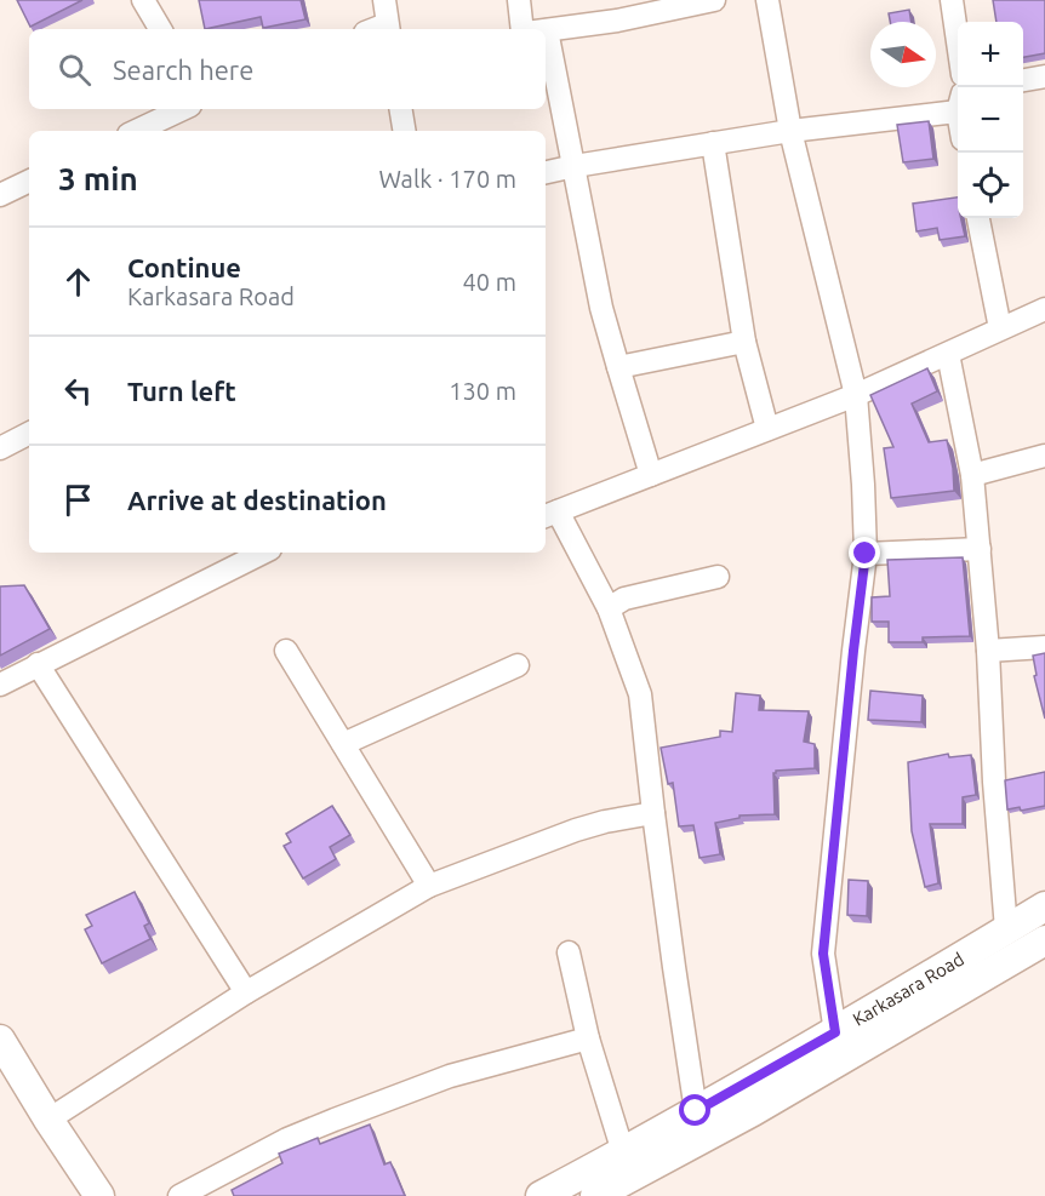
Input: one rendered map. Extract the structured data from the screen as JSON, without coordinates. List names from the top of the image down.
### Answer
{
  "streets": {
    "main road": ["Karkasara Road"]
  },
  "north": "right",
  "page": {
    "map_buttons": ["+", "−"],
    "search": "Search here",
    "heading": ["3 min", "Walk · 170 m"],
    "list": [
      ["Continue", "Karkasara Road", "40 m"],
      ["Turn left", "130 m"],
      "Arrive at destination"
    ]
  }
}
